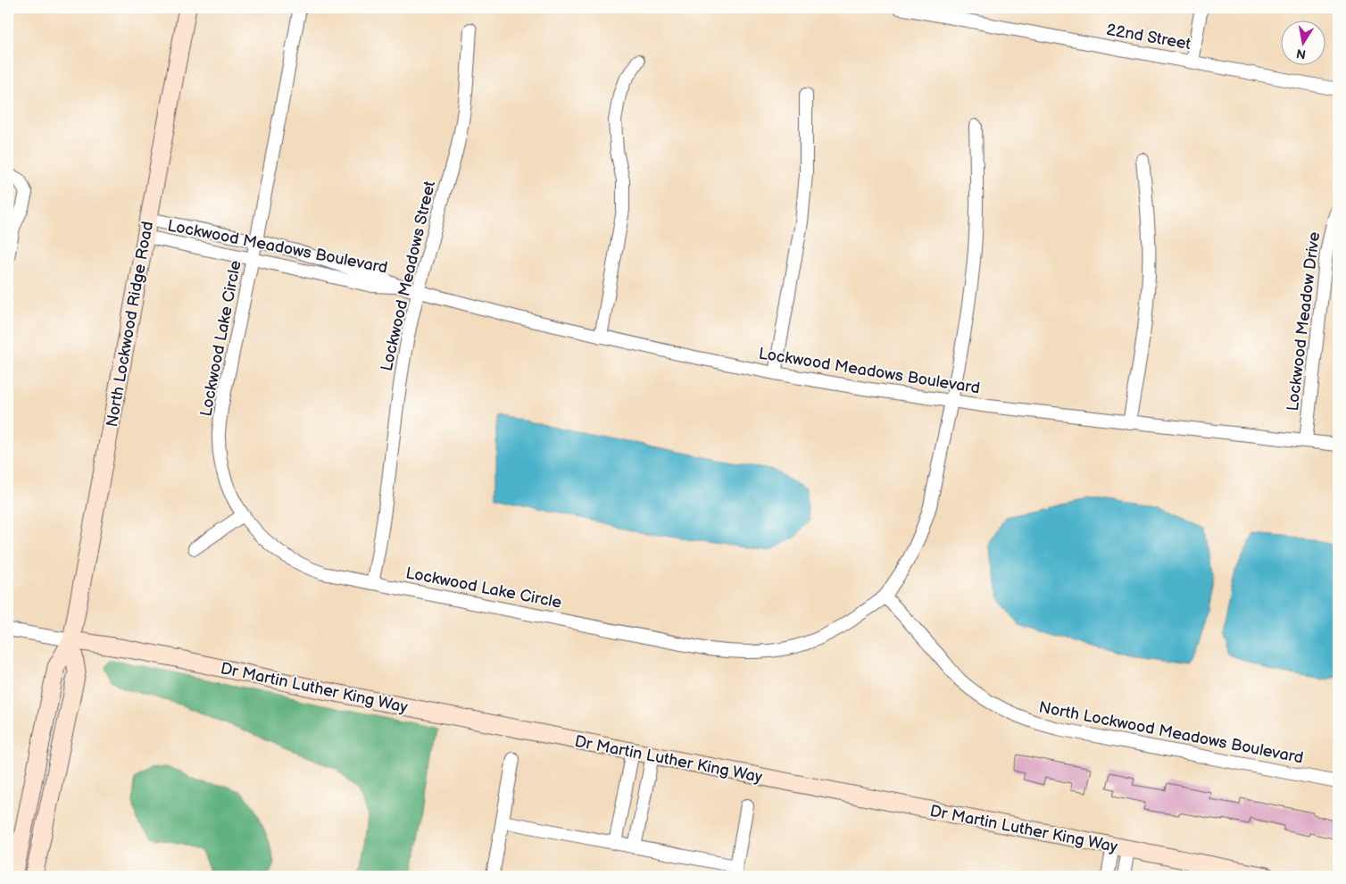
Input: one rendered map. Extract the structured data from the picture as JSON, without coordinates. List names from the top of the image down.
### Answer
{
  "streets": {
    "street": [
      "22nd Street",
      "Lockwood Meadows Boulevard",
      "Lockwood Meadows Street",
      "Lockwood Meadow Drive",
      "North Lockwood Ridge Road",
      "Lockwood Lake Circle",
      "Dr Martin Luther King Way",
      "North Lockwood Meadows Boulevard"
    ]
  },
  "crossings": [
    ["Lockwood Meadows Boulevard", "Lockwood Meadows Street"],
    ["Lockwood Meadows Boulevard", "Lockwood Meadow Drive"],
    ["Lockwood Meadows Boulevard", "North Lockwood Ridge Road"],
    ["Lockwood Meadows Boulevard", "Lockwood Lake Circle"],
    ["Lockwood Meadows Street", "Lockwood Lake Circle"],
    ["North Lockwood Ridge Road", "Dr Martin Luther King Way"],
    ["Lockwood Lake Circle", "North Lockwood Meadows Boulevard"]
  ],
  "north": "bottom"
}
